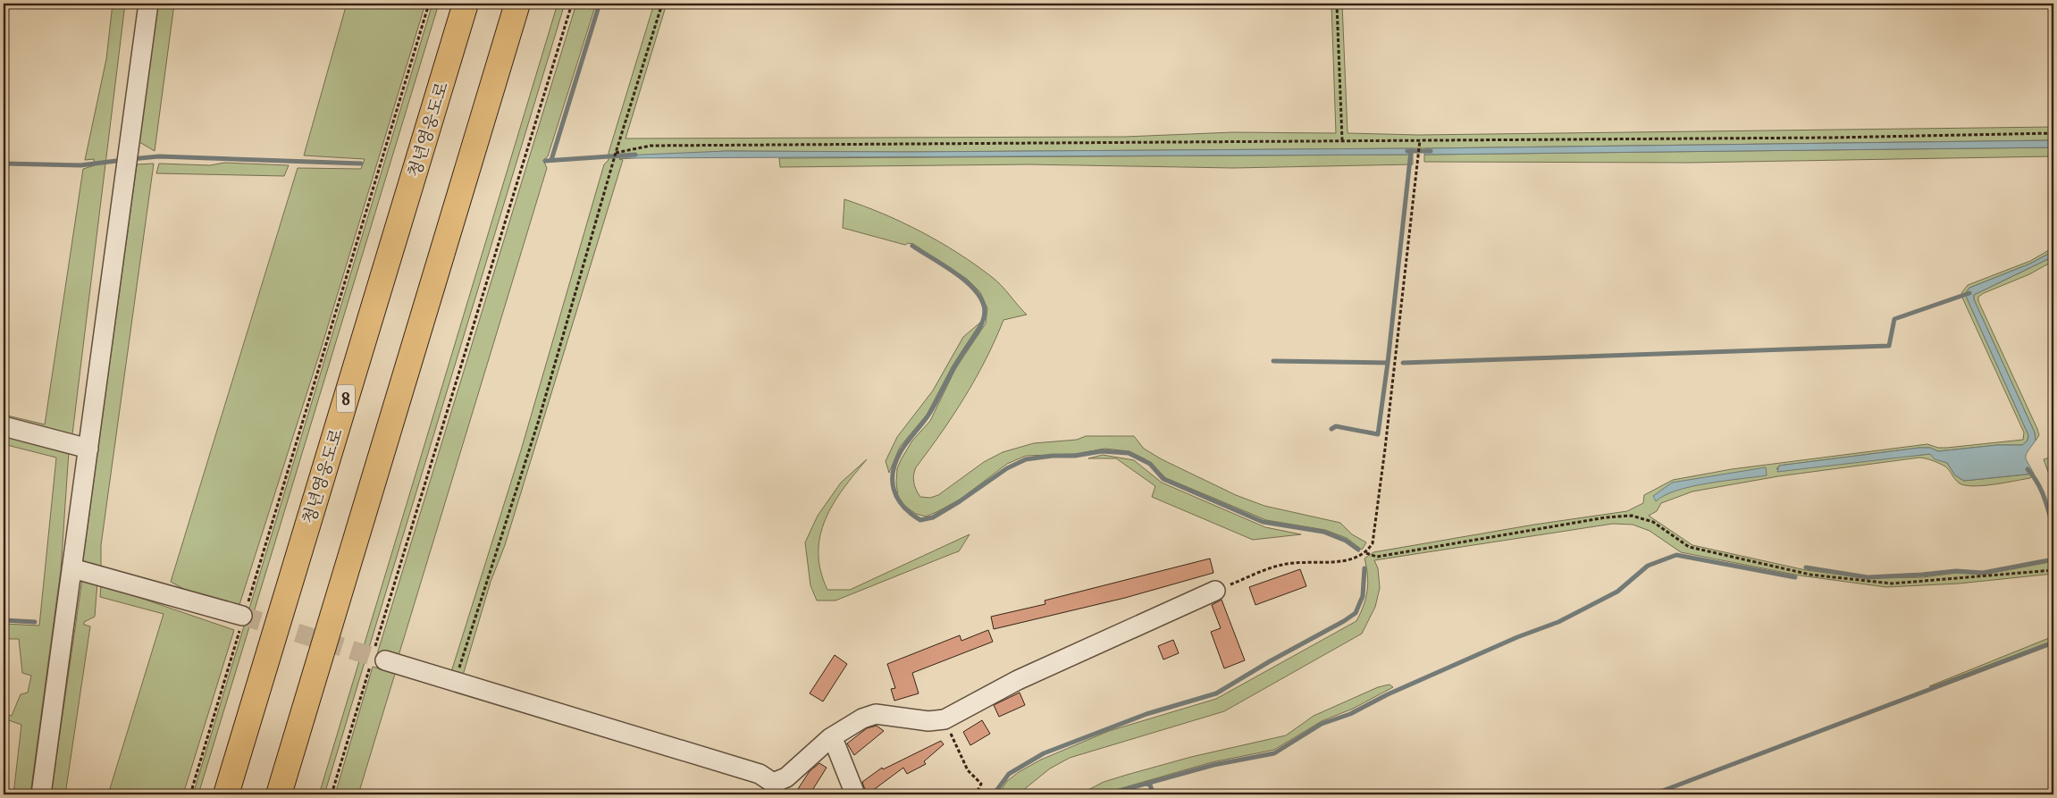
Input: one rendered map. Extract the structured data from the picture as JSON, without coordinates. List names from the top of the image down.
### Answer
{
  "streets": {
    "highway": ["청년영웅도로", "8"]
  }
}
